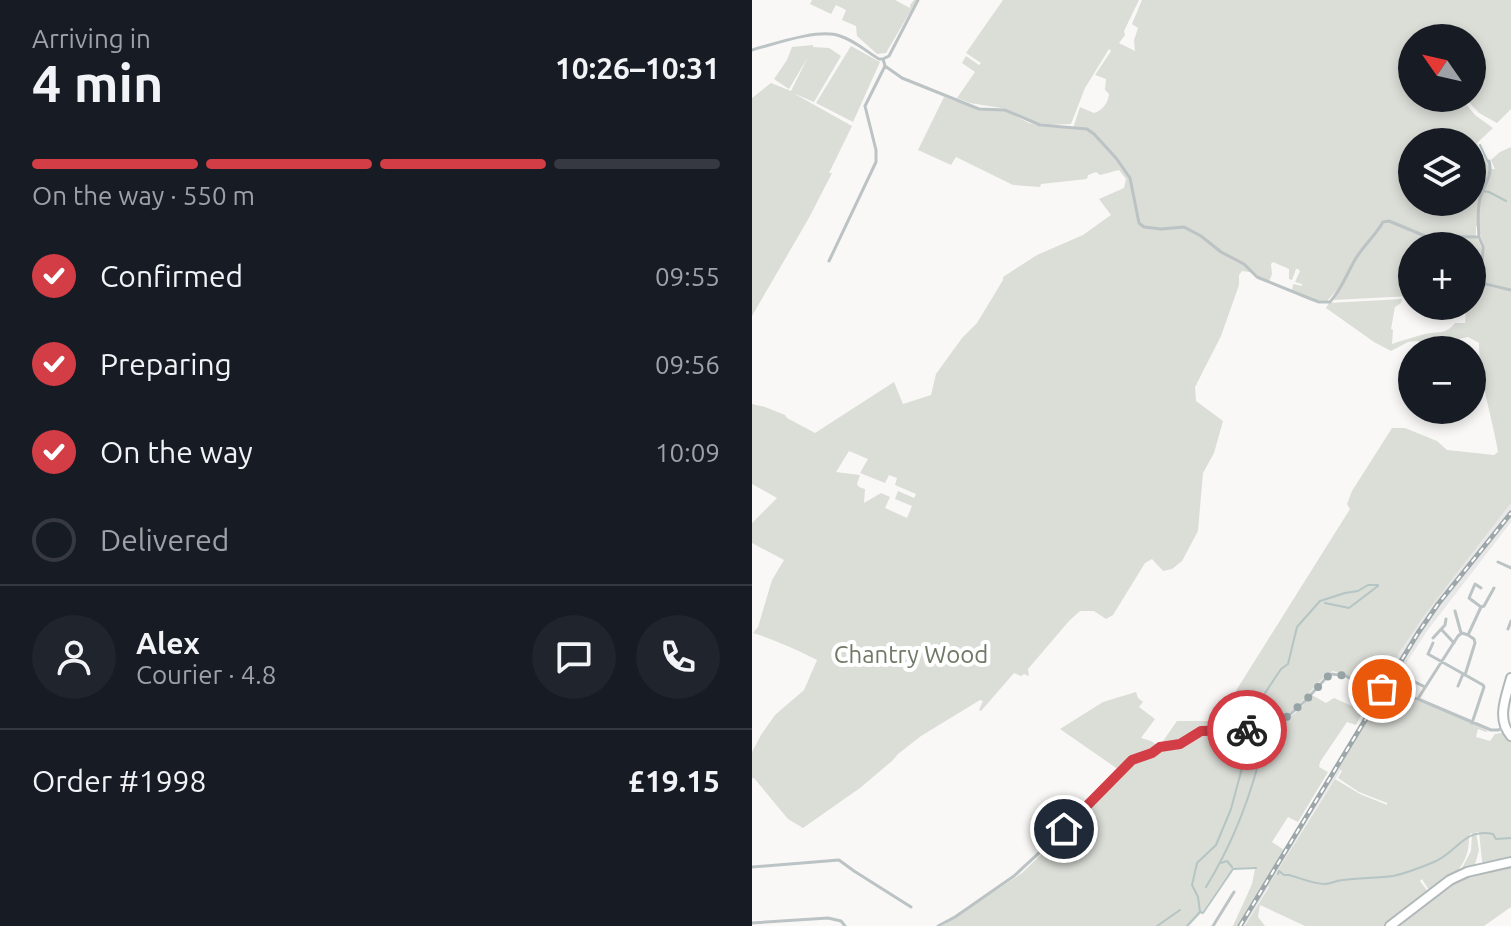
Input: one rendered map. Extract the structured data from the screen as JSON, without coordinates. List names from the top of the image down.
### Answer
{
  "parks": ["Chantry Wood"],
  "north": "top left",
  "page": {
    "heading": ["4 min", "Arriving in", "10:26–10:31"],
    "panel": [
      "Alex",
      "Courier · 4.8",
      "Order #1998",
      "£19.15"
    ],
    "map_buttons": ["+", "−"],
    "bar": "On the way · 550 m",
    "list": [
      ["Confirmed", "09:55"],
      ["Preparing", "09:56"],
      ["On the way", "10:09"],
      "Delivered"
    ]
  }
}
